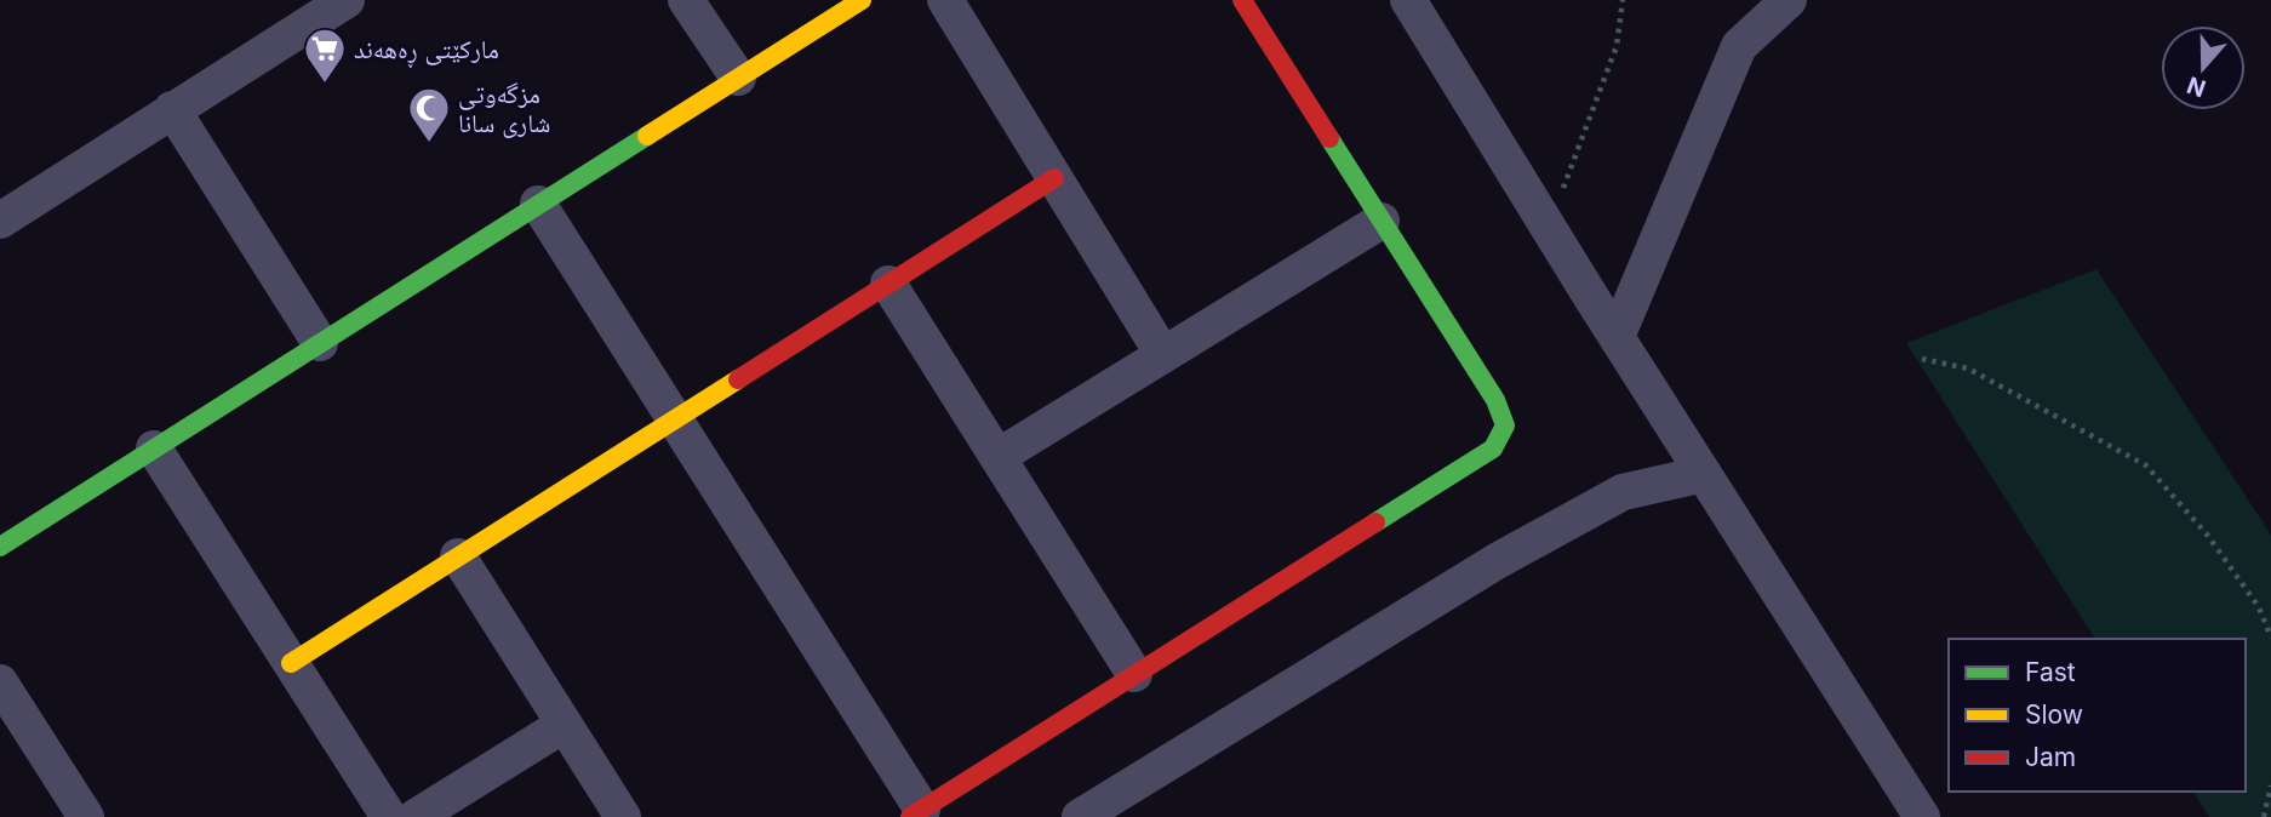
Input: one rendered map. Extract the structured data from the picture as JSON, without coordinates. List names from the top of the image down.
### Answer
{
  "places": {
    "supermarket": ["مارکێتی ڕەهەند"],
    "mosque": ["مزگەوتی شاری سانا"]
  },
  "legend": ["Fast", "Slow", "Jam"],
  "north": "bottom"
}
